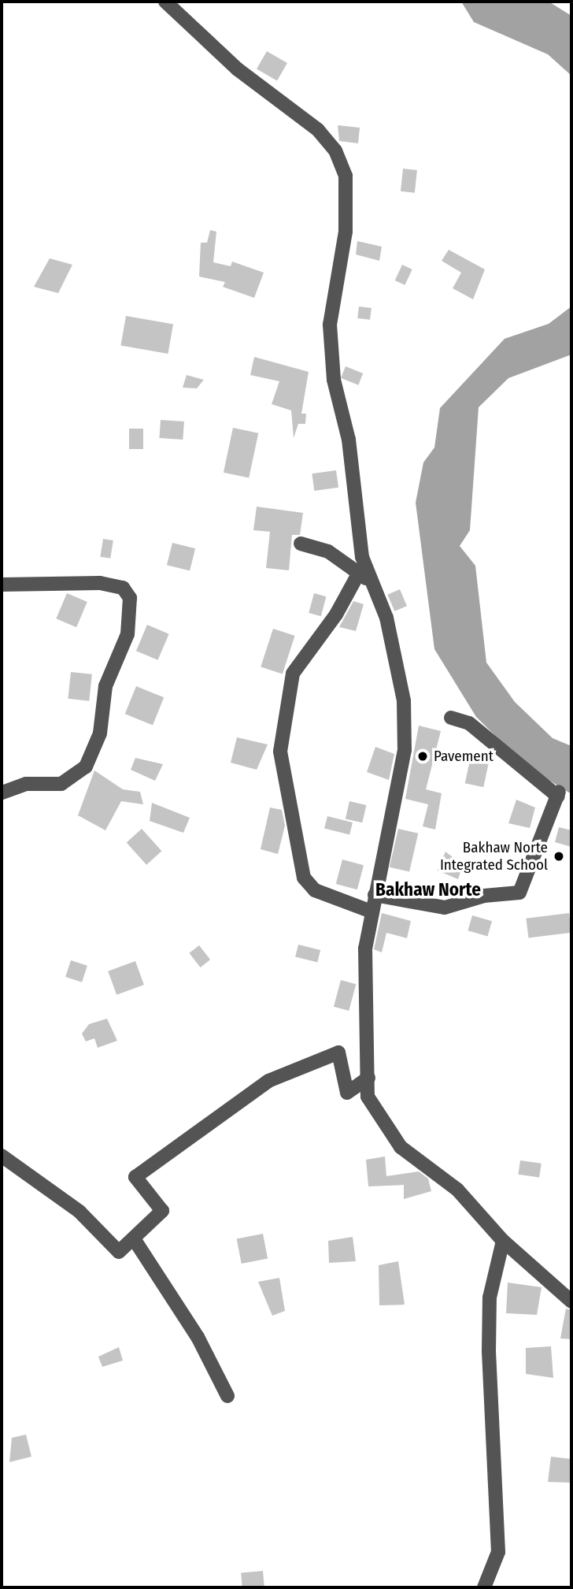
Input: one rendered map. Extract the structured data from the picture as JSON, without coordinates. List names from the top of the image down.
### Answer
{
  "districts": ["Bakhaw Norte"],
  "places": ["Pavement", "Bakhaw Norte Integrated School"]
}
